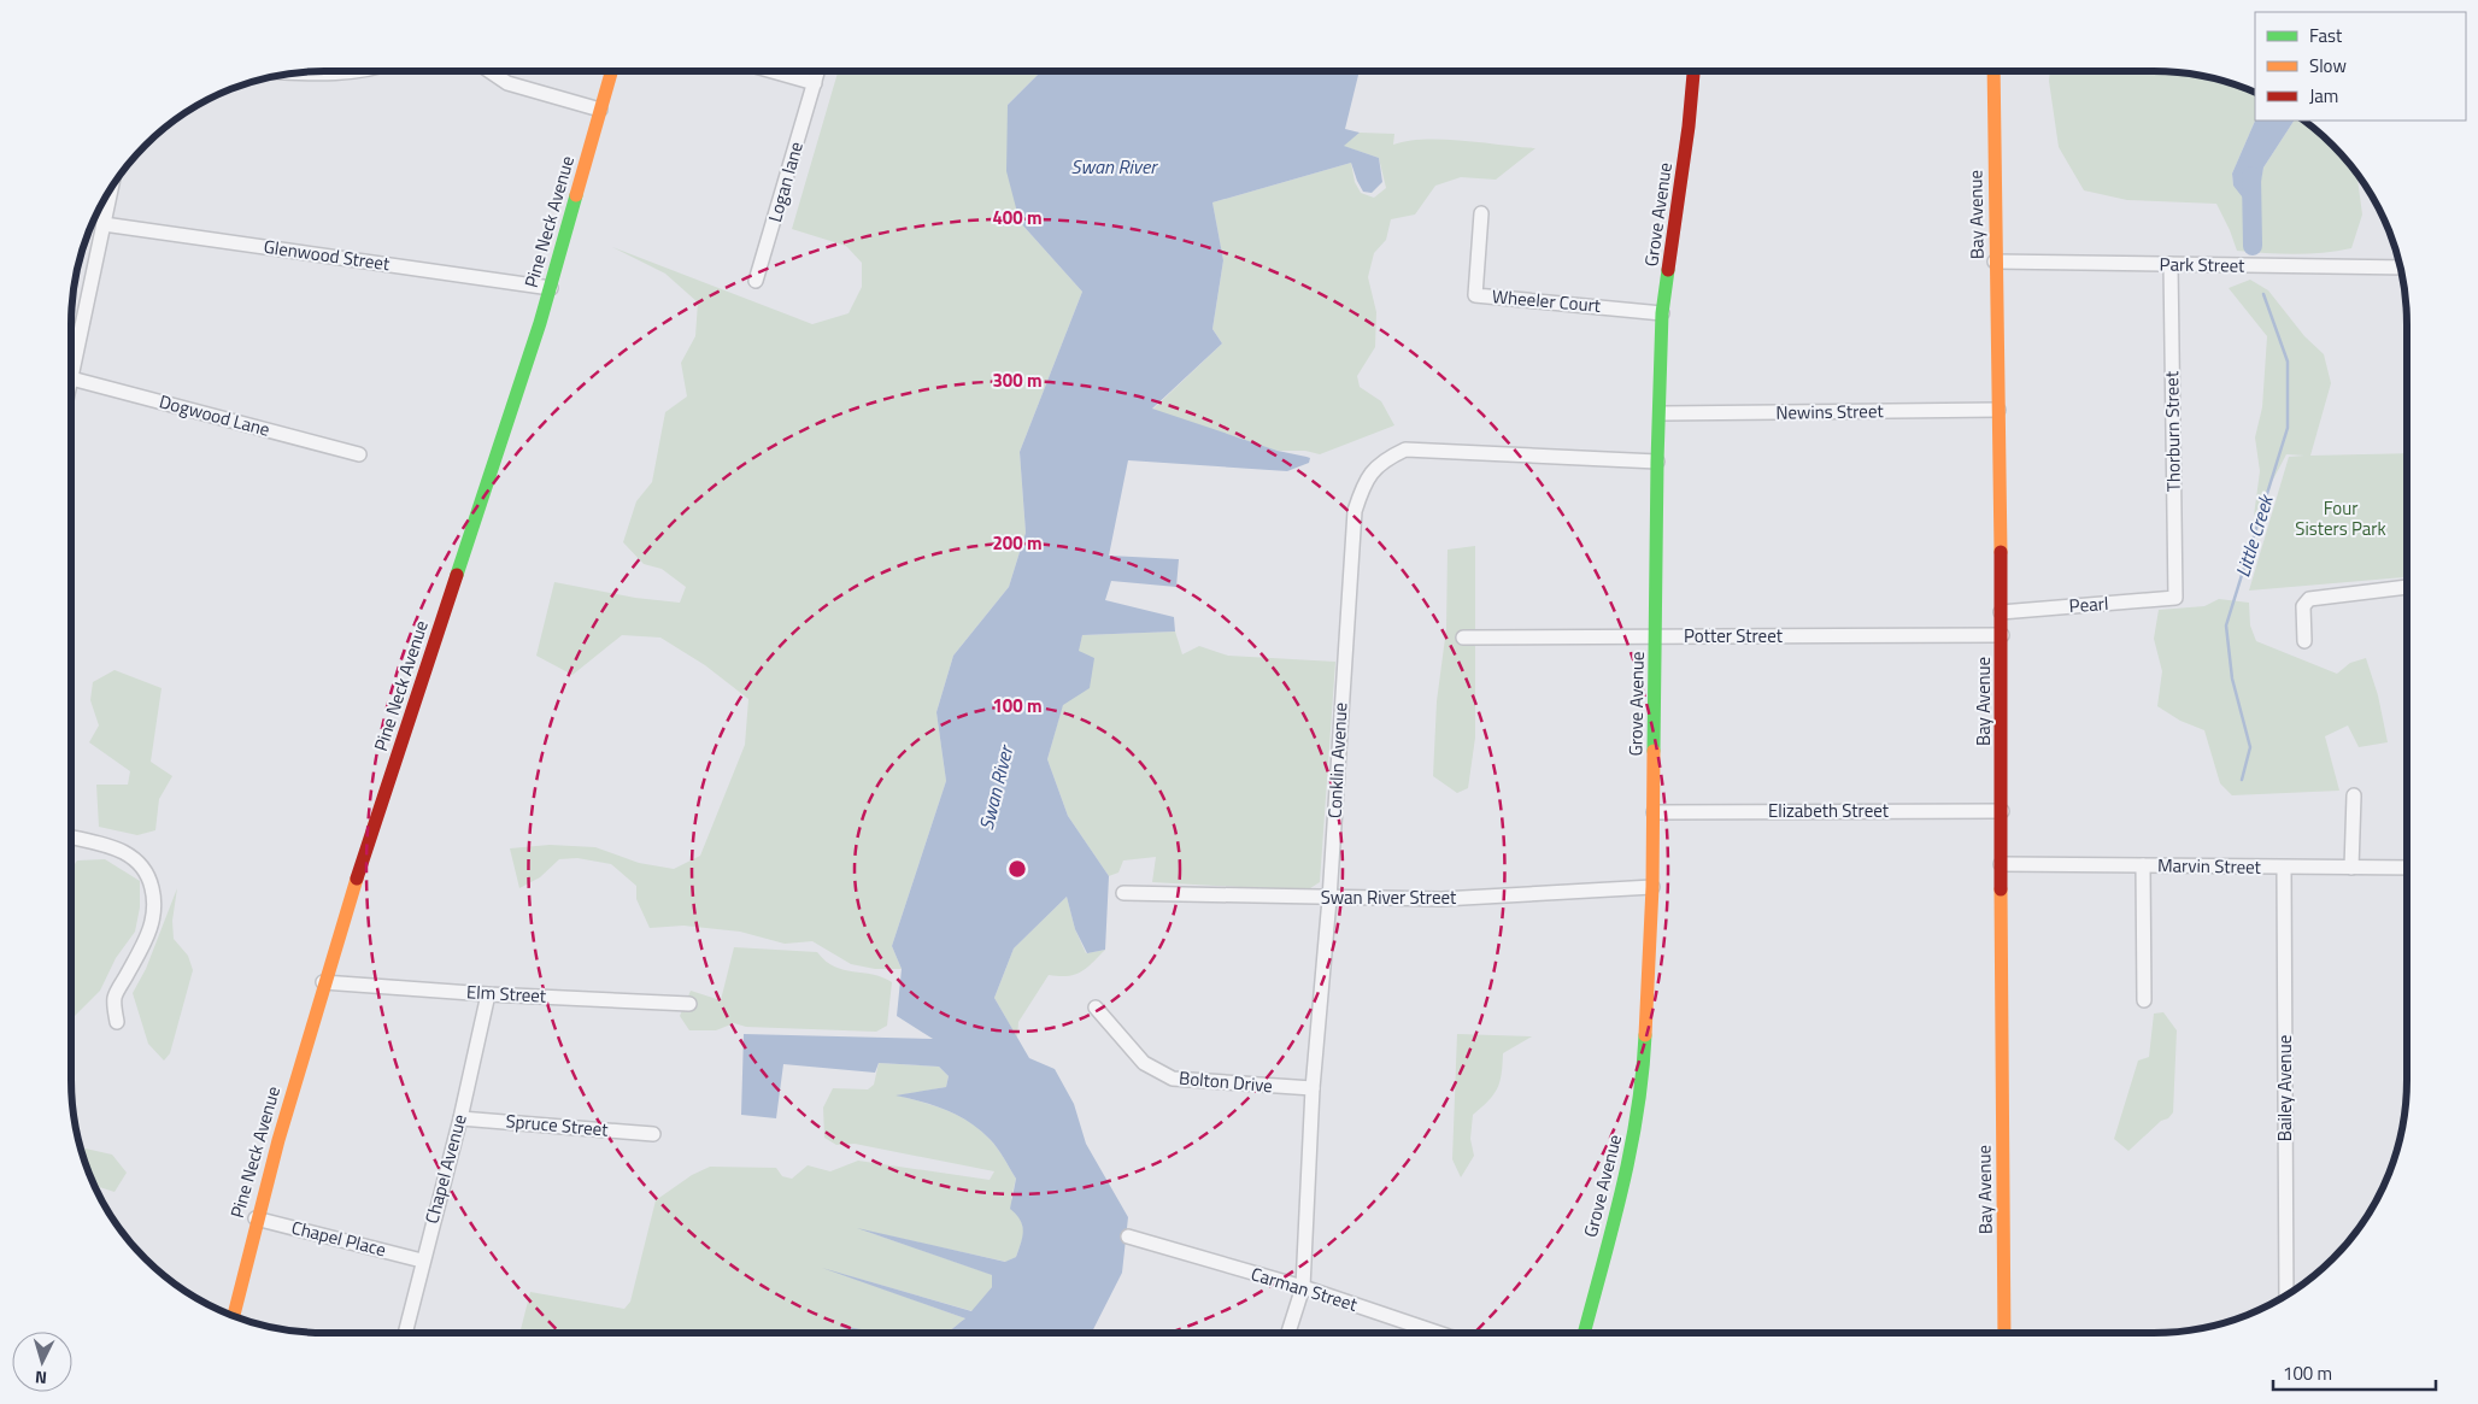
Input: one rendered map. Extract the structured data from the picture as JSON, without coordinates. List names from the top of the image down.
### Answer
{
  "streets": {
    "street": [
      "Logan lane",
      "Grove Avenue",
      "Bay Avenue",
      "Pine Neck Avenue",
      "Glenwood Street",
      "Park Street",
      "Wheeler Court",
      "Newins Street",
      "Dogwood Lane",
      "Thorburn Street",
      "Pearl",
      "Potter Street",
      "Conklin Avenue",
      "Elizabeth Street",
      "Marvin Street",
      "Swan River Street",
      "Elm Street",
      "Bolton Drive",
      "Bailey Avenue",
      "Spruce Street",
      "Chapel Avenue",
      "Chapel Place",
      "Carman Street"
    ]
  },
  "crossings": [
    ["Grove Avenue", "Wheeler Court"],
    ["Grove Avenue", "Newins Street"],
    ["Grove Avenue", "Potter Street"],
    ["Grove Avenue", "Conklin Avenue"],
    ["Grove Avenue", "Elizabeth Street"],
    ["Grove Avenue", "Swan River Street"],
    ["Bay Avenue", "Park Street"],
    ["Bay Avenue", "Newins Street"],
    ["Bay Avenue", "Pearl"],
    ["Bay Avenue", "Potter Street"],
    ["Bay Avenue", "Elizabeth Street"],
    ["Bay Avenue", "Marvin Street"],
    ["Pine Neck Avenue", "Glenwood Street"],
    ["Pine Neck Avenue", "Elm Street"],
    ["Pine Neck Avenue", "Chapel Place"],
    ["Park Street", "Thorburn Street"],
    ["Thorburn Street", "Pearl"],
    ["Conklin Avenue", "Swan River Street"],
    ["Conklin Avenue", "Bolton Drive"],
    ["Conklin Avenue", "Carman Street"],
    ["Marvin Street", "Bailey Avenue"],
    ["Elm Street", "Chapel Avenue"],
    ["Spruce Street", "Chapel Avenue"],
    ["Chapel Avenue", "Chapel Place"]
  ],
  "water": ["Swan River", "Little Creek"],
  "parks": ["Four Sisters Park"],
  "legend": ["Fast", "Slow", "Jam"],
  "scale_bar": "100 m",
  "north": "bottom",
  "rings": [
    "400 m",
    "300 m",
    "200 m",
    "100 m"
  ]
}
